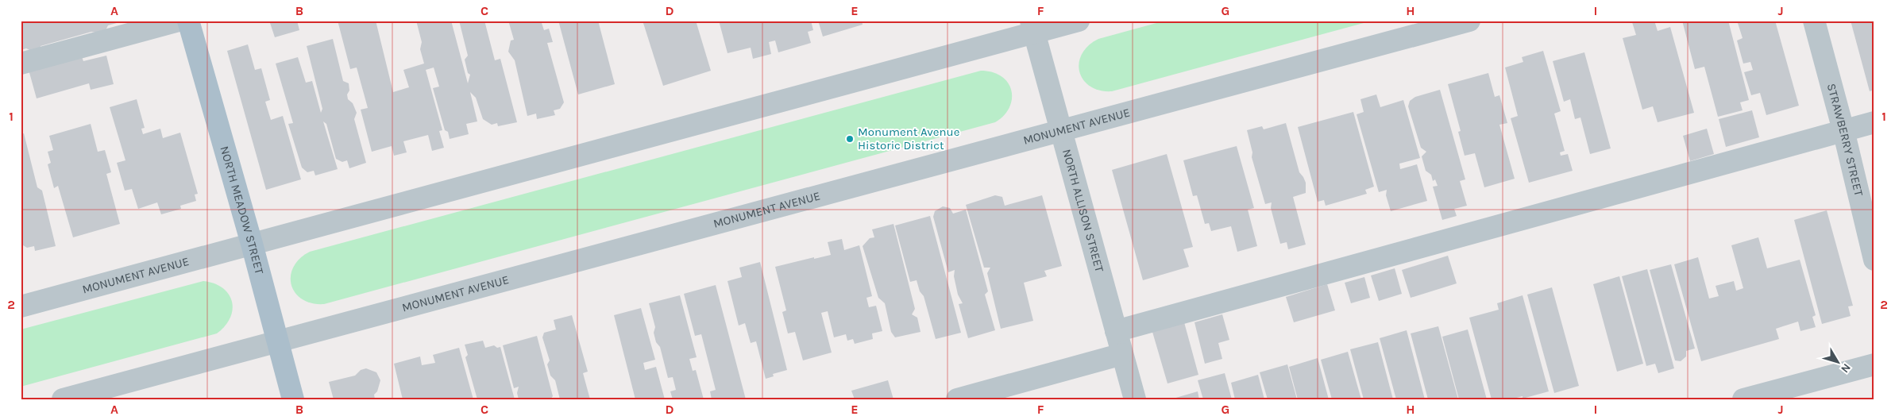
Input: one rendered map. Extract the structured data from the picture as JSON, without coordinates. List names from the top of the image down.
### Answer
{
  "streets": {
    "main road": ["NORTH MEADOW STREET"],
    "street": ["MONUMENT AVENUE", "STRAWBERRY STREET", "NORTH ALLISON STREET"]
  },
  "crossings": [
    ["MONUMENT AVENUE", "NORTH MEADOW STREET"],
    ["MONUMENT AVENUE", "NORTH ALLISON STREET"]
  ],
  "places": ["Monument Avenue Historic District"],
  "north": "bottom right",
  "grid": {
    "columns": [
      "A",
      "B",
      "C",
      "D",
      "E",
      "F",
      "G",
      "H",
      "I",
      "J"
    ],
    "rows": ["1", "2"]
  }
}
